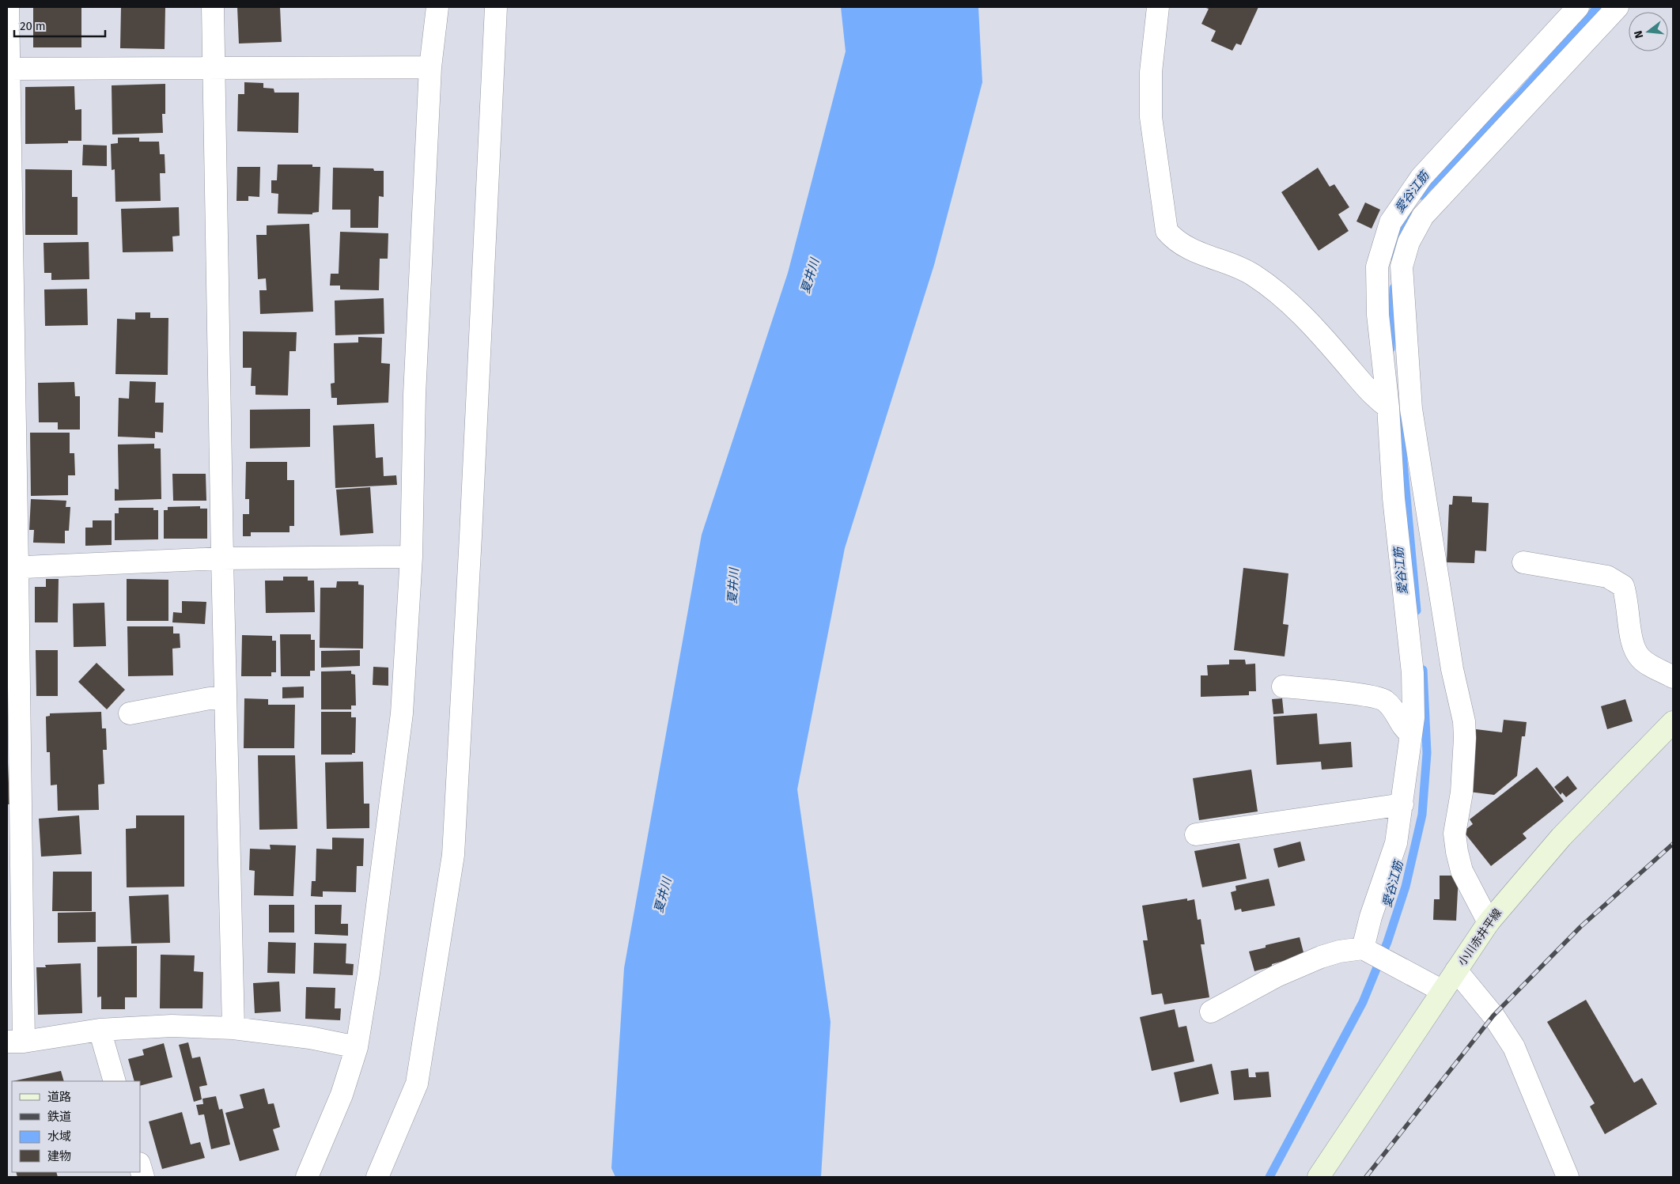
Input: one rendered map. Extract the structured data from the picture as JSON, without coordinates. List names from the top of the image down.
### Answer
{
  "streets": {
    "main road": ["小川赤井平線"]
  },
  "water": ["愛谷江筋", "夏井川"],
  "legend": [
    "道路",
    "鉄道",
    "水域",
    "建物"
  ],
  "scale_bar": "20 m",
  "north": "left"
}
